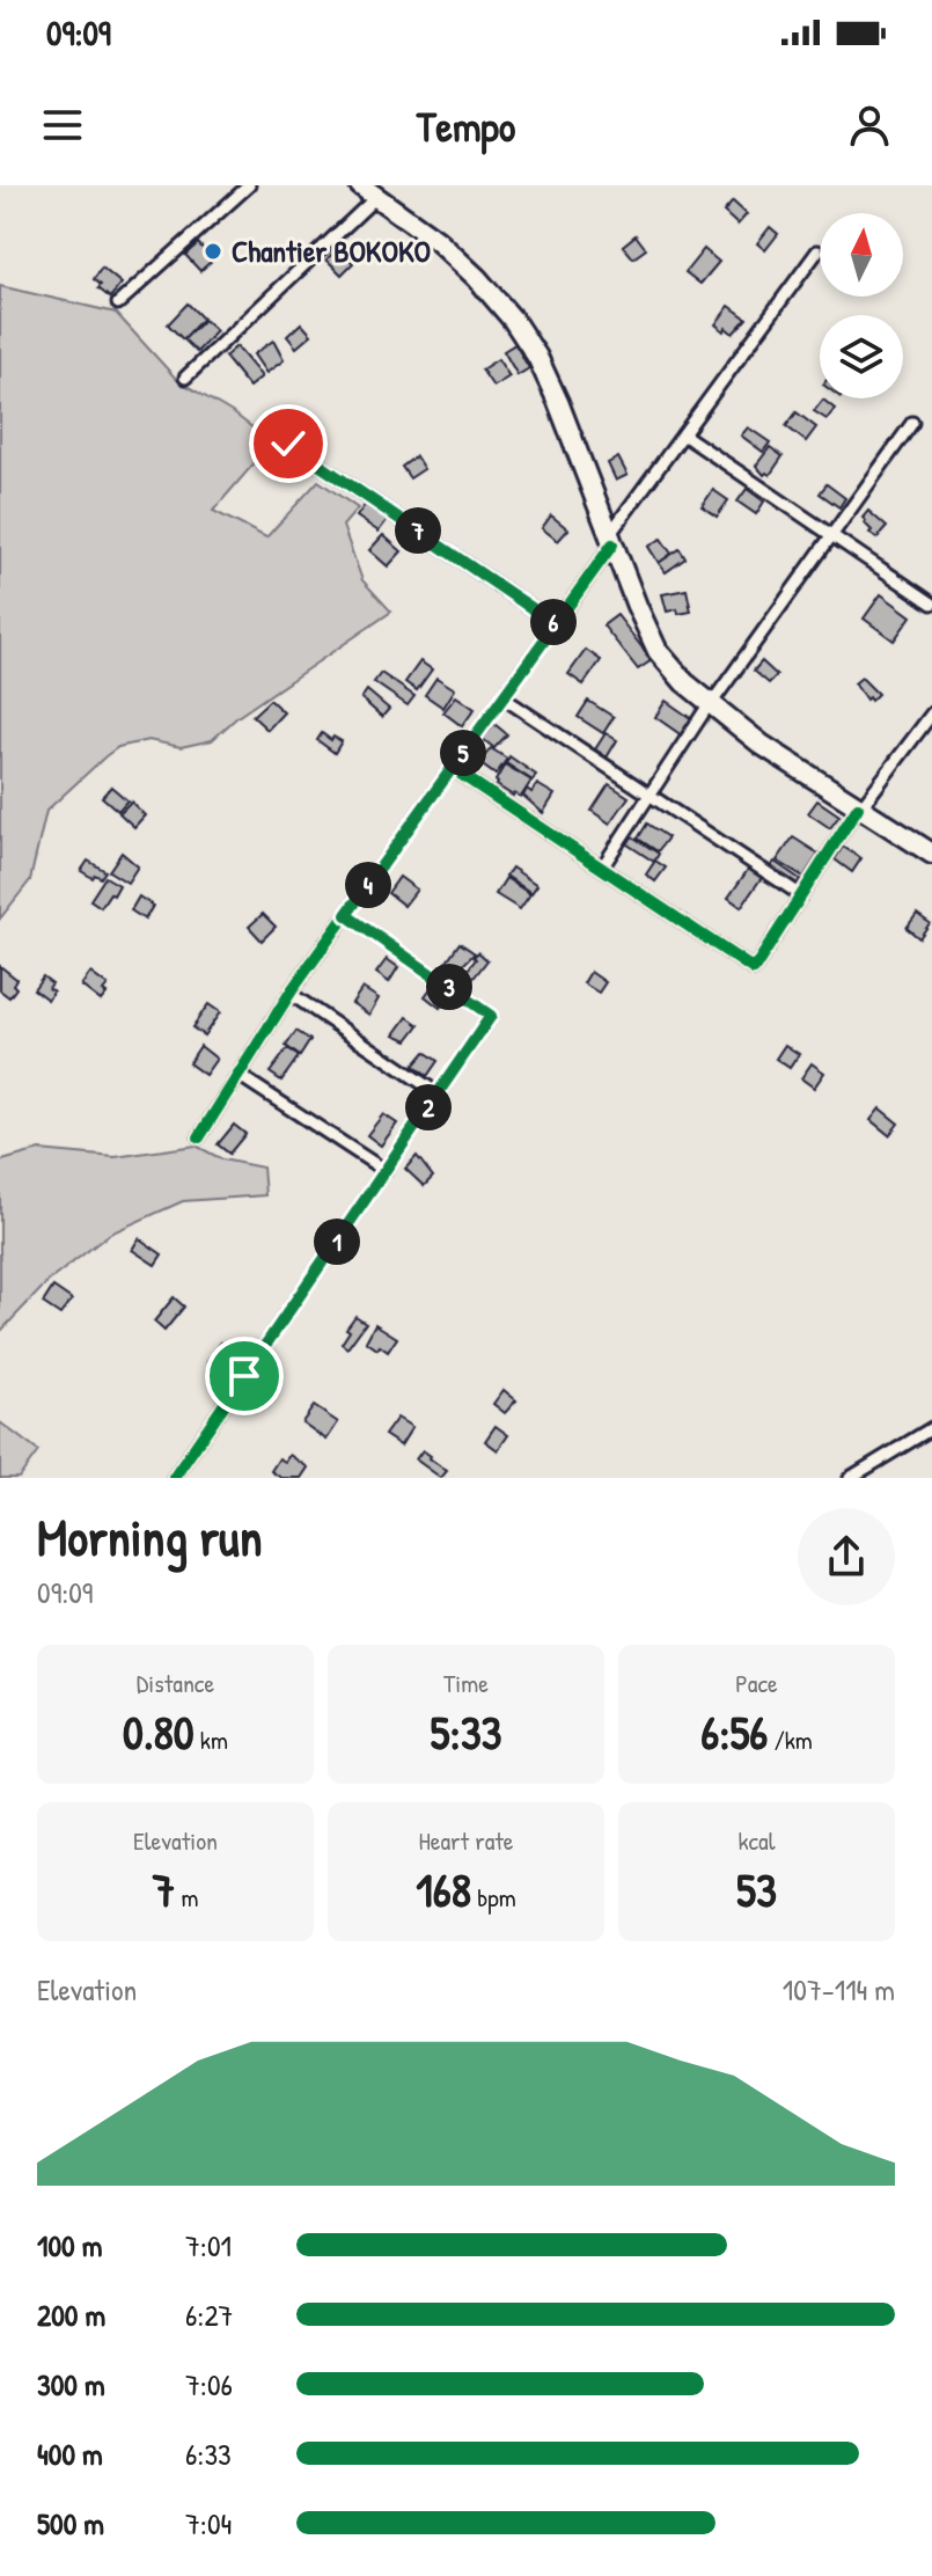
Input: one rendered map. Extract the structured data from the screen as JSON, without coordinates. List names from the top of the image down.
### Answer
{
  "places": ["Chantier BOKOKO"],
  "north": "top",
  "page": {
    "status": "09:09",
    "header": "Tempo",
    "pins": [
      "7",
      "6",
      "5",
      "4",
      "3",
      "2",
      "1"
    ],
    "heading": ["Morning run", "09:09"],
    "stats": [
      ["Distance", "0.80 km"],
      ["Time", "5:33"],
      ["Pace", "6:56 /km"],
      ["Elevation", "7 m"],
      ["Heart rate", "168 bpm"],
      ["kcal", "53"]
    ],
    "chart": ["Elevation", "107–114 m"],
    "list": [
      {
        "name": "100 m",
        "note": "7:01"
      },
      {
        "name": "200 m",
        "note": "6:27"
      },
      {
        "name": "300 m",
        "note": "7:06"
      },
      {
        "name": "400 m",
        "note": "6:33"
      },
      {
        "name": "500 m",
        "note": "7:04"
      }
    ]
  }
}
